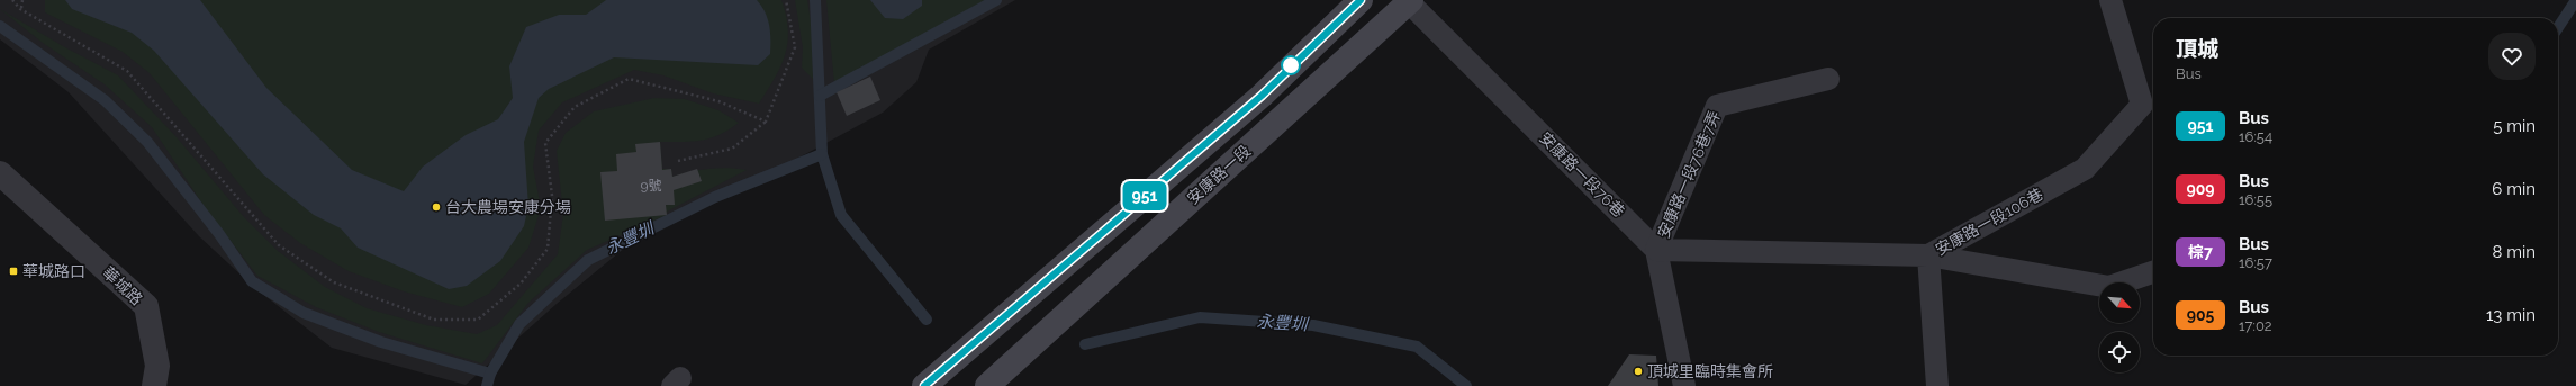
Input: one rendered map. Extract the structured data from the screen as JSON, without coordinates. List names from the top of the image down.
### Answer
{
  "streets": {
    "main road": ["安康路一段"],
    "street": ["華城路"],
    "lane": ["安康路一段76巷", "安康路一段76巷7弄", "安康路一段106巷"]
  },
  "crossings": [
    ["安康路一段", "安康路一段76巷"],
    ["安康路一段76巷", "安康路一段76巷7弄"]
  ],
  "water": ["永豐圳"],
  "places": {
    "other": ["台大農場安康分場", "頂城里臨時集會所"],
    "transit": ["華城路口"]
  },
  "lines": ["bus line 951"],
  "house_numbers": ["9號"],
  "north": "bottom right",
  "page": {
    "on_map": "951",
    "heading": ["頂城", "Bus"],
    "list": [
      {
        "mark": "951",
        "name": "Bus",
        "note": "16:54",
        "value": "5 min"
      },
      {
        "mark": "909",
        "name": "Bus",
        "note": "16:55",
        "value": "6 min"
      },
      {
        "mark": "棕7",
        "name": "Bus",
        "note": "16:57",
        "value": "8 min"
      },
      {
        "mark": "905",
        "name": "Bus",
        "note": "17:02",
        "value": "13 min"
      }
    ]
  }
}
